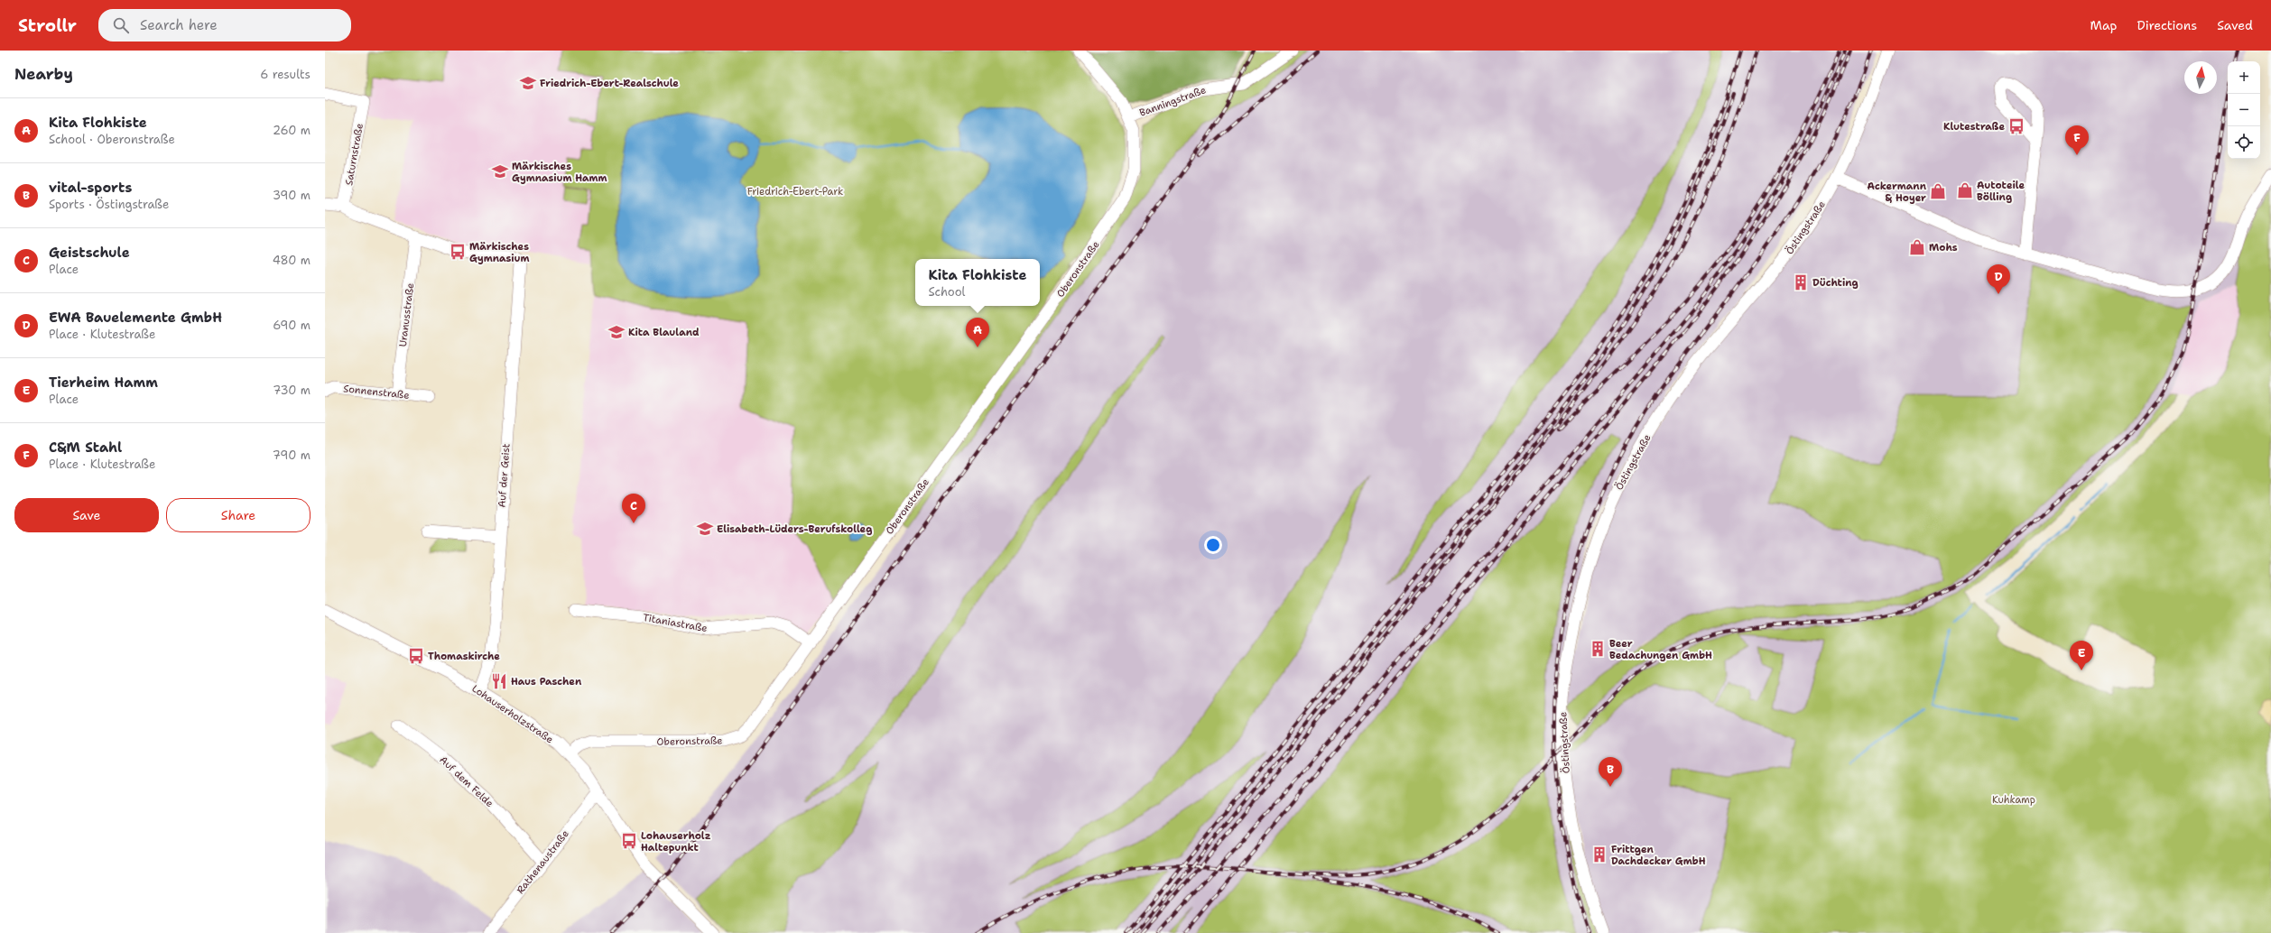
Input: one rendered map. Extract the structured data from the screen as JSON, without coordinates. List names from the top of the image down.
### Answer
{
  "streets": {
    "street": [
      "Banningstraße",
      "Saturnstraße",
      "Östingstraße",
      "Oberonstraße",
      "Uranusstraße",
      "Sonnenstraße",
      "Auf der Geist",
      "Titaniastraße",
      "Lohauserholzstraße",
      "Auf dem Felde",
      "Rathenaustraße"
    ]
  },
  "crossings": [
    ["Banningstraße", "Oberonstraße"],
    ["Oberonstraße", "Titaniastraße"],
    ["Oberonstraße", "Lohauserholzstraße"],
    ["Uranusstraße", "Sonnenstraße"],
    ["Uranusstraße", "Auf der Geist"],
    ["Auf der Geist", "Lohauserholzstraße"],
    ["Lohauserholzstraße", "Rathenaustraße"],
    ["Auf dem Felde", "Rathenaustraße"]
  ],
  "parks": ["Friedrich-Ebert-Park", "Kuhkamp"],
  "places": {
    "school or university": [
      "Friedrich-Ebert-Realschule",
      "Märkisches Gymnasium Hamm",
      "Kita Blauland",
      "Elisabeth-Lüders-Berufskolleg"
    ],
    "bus stop": [
      "Klutestraße",
      "Märkisches Gymnasium",
      "Thomaskirche",
      "Lohauserholz Haltepunkt"
    ],
    "shop": ["Autoteile Bölling", "Ackermann & Hoyer", "Mohs"],
    "building": ["Düchting", "Beer Bedachungen GmbH", "Frittgen Dachdecker GmbH"],
    "restaurant": ["Haus Paschen"]
  },
  "north": "top",
  "page": {
    "header": "Strollr",
    "search": "Search here",
    "nav": ["Map", "Directions", "Saved"],
    "heading": ["Nearby", "6 results"],
    "map_buttons": ["+", "−"],
    "list": [
      {
        "mark": "A",
        "name": "Kita Flohkiste",
        "note": "School · Oberonstraße",
        "value": "260 m"
      },
      {
        "mark": "B",
        "name": "vital-sports",
        "note": "Sports · Östingstraße",
        "value": "390 m"
      },
      {
        "mark": "C",
        "name": "Geistschule",
        "note": "Place",
        "value": "480 m"
      },
      {
        "mark": "D",
        "name": "EWA Bauelemente GmbH",
        "note": "Place · Klutestraße",
        "value": "690 m"
      },
      {
        "mark": "E",
        "name": "Tierheim Hamm",
        "note": "Place",
        "value": "730 m"
      },
      {
        "mark": "F",
        "name": "C&M Stahl",
        "note": "Place · Klutestraße",
        "value": "790 m"
      }
    ],
    "pins": [
      "F",
      "D",
      "A",
      "C",
      "E",
      "B"
    ],
    "popup": ["Kita Flohkiste", "School"],
    "buttons": ["Save", "Share"]
  }
}
